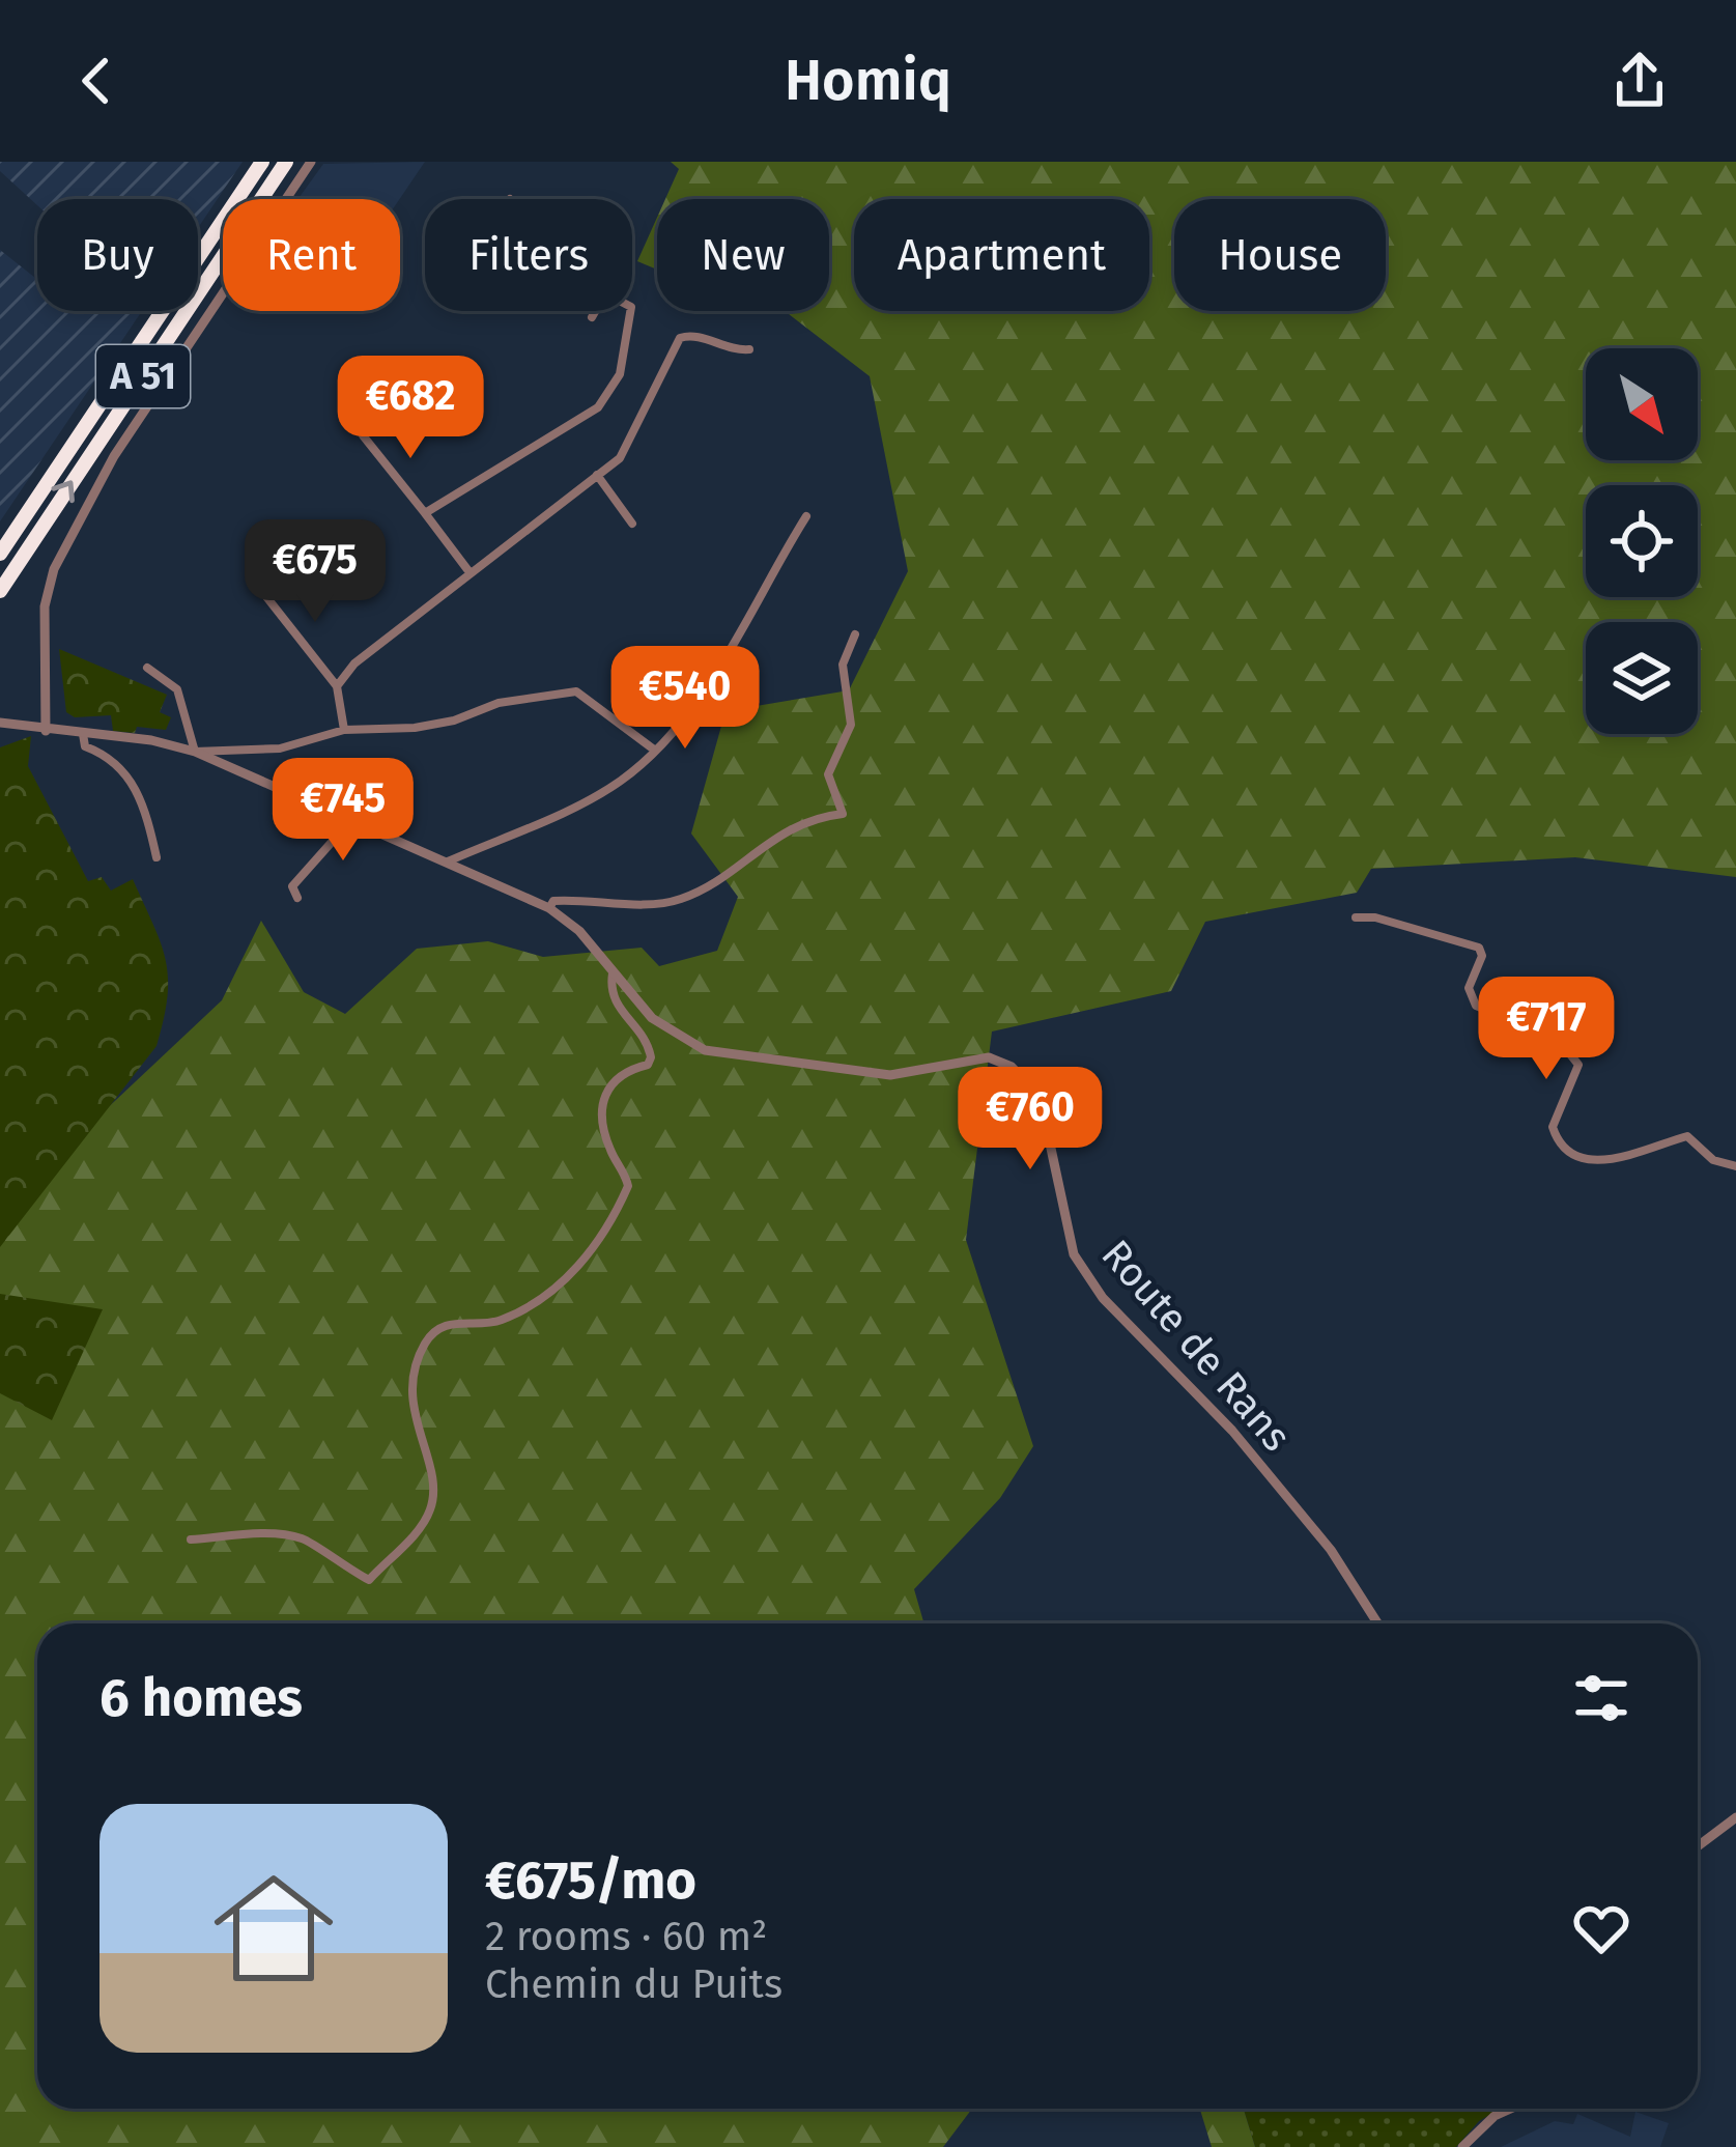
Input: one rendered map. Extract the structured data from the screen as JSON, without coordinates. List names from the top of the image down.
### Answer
{
  "streets": {
    "highway": ["A 51"],
    "street": ["Route de Rans"]
  },
  "north": "bottom right",
  "page": {
    "header": "Homiq",
    "chip": [
      "Buy",
      "Rent",
      "Filters",
      "New",
      "Apartment",
      "House"
    ],
    "price": [
      "€682",
      "€675",
      "€540",
      "€745",
      "€717",
      "€760"
    ],
    "heading": "6 homes",
    "list": [
      {
        "name": "€675/mo",
        "note": "2 rooms · 60 m² · Chemin du Puits"
      }
    ]
  }
}
